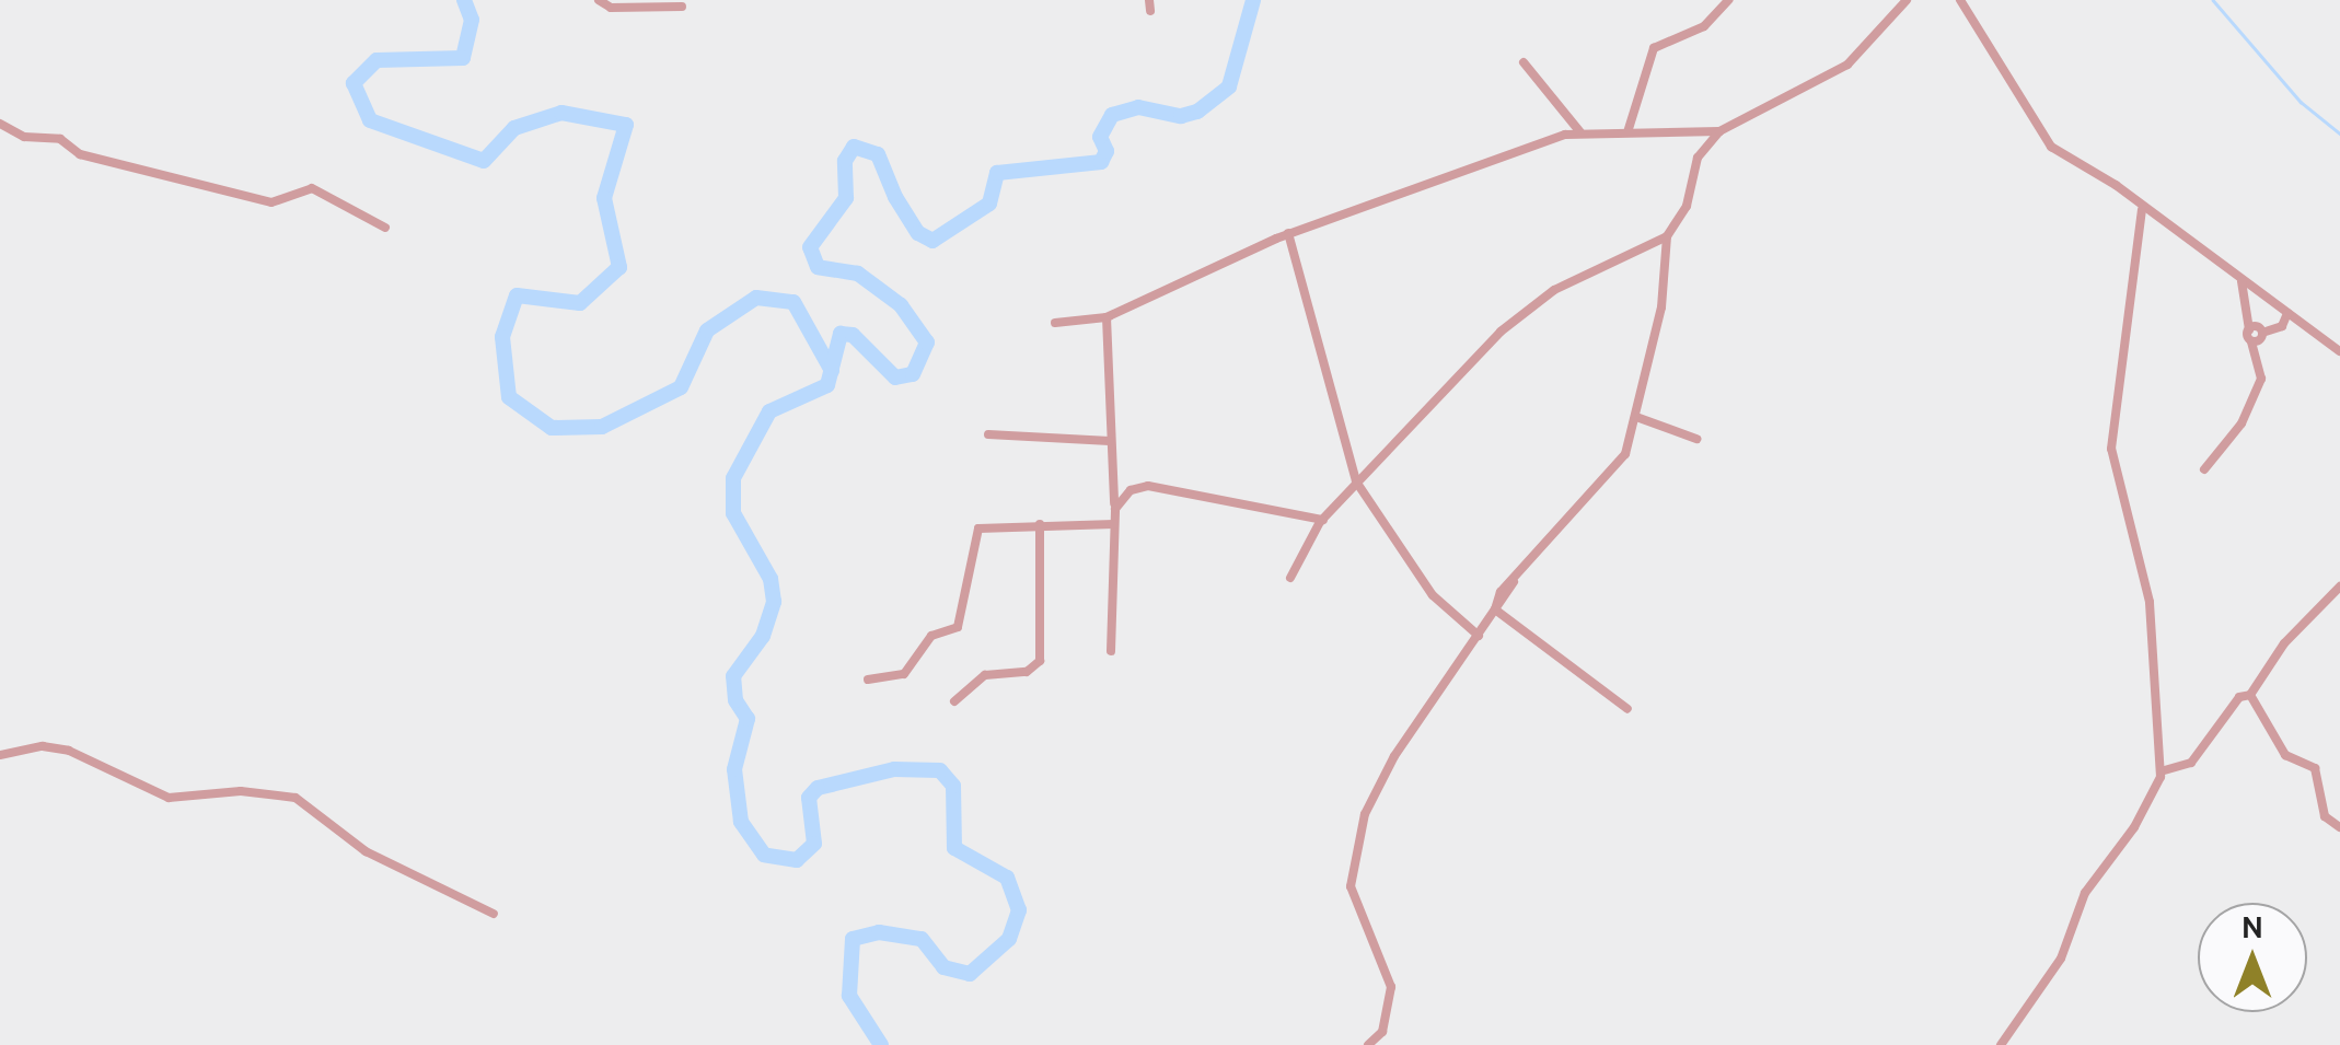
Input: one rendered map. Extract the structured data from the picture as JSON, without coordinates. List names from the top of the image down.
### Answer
{
  "north": "top"
}
